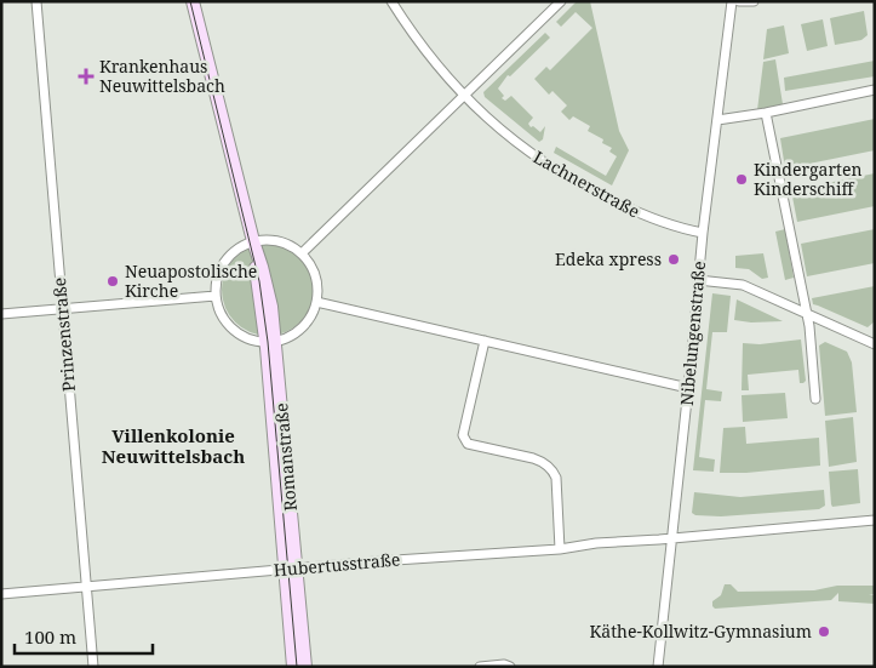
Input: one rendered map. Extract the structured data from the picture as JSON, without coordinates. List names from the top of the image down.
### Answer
{
  "streets": {
    "main road": ["Romanstraße"],
    "street": [
      "Lachnerstraße",
      "Nibelungenstraße",
      "Prinzenstraße",
      "Hubertusstraße"
    ]
  },
  "crossings": [
    ["Lachnerstraße", "Nibelungenstraße"],
    ["Nibelungenstraße", "Hubertusstraße"],
    ["Prinzenstraße", "Hubertusstraße"],
    ["Romanstraße", "Hubertusstraße"]
  ],
  "districts": ["Villenkolonie Neuwittelsbach"],
  "places": {
    "health": ["Krankenhaus Neuwittelsbach"],
    "other": [
      "Kindergarten Kinderschiff",
      "Edeka xpress",
      "Neuapostolische Kirche",
      "Käthe-Kollwitz-Gymnasium"
    ]
  },
  "scale_bar": "100 m"
}
